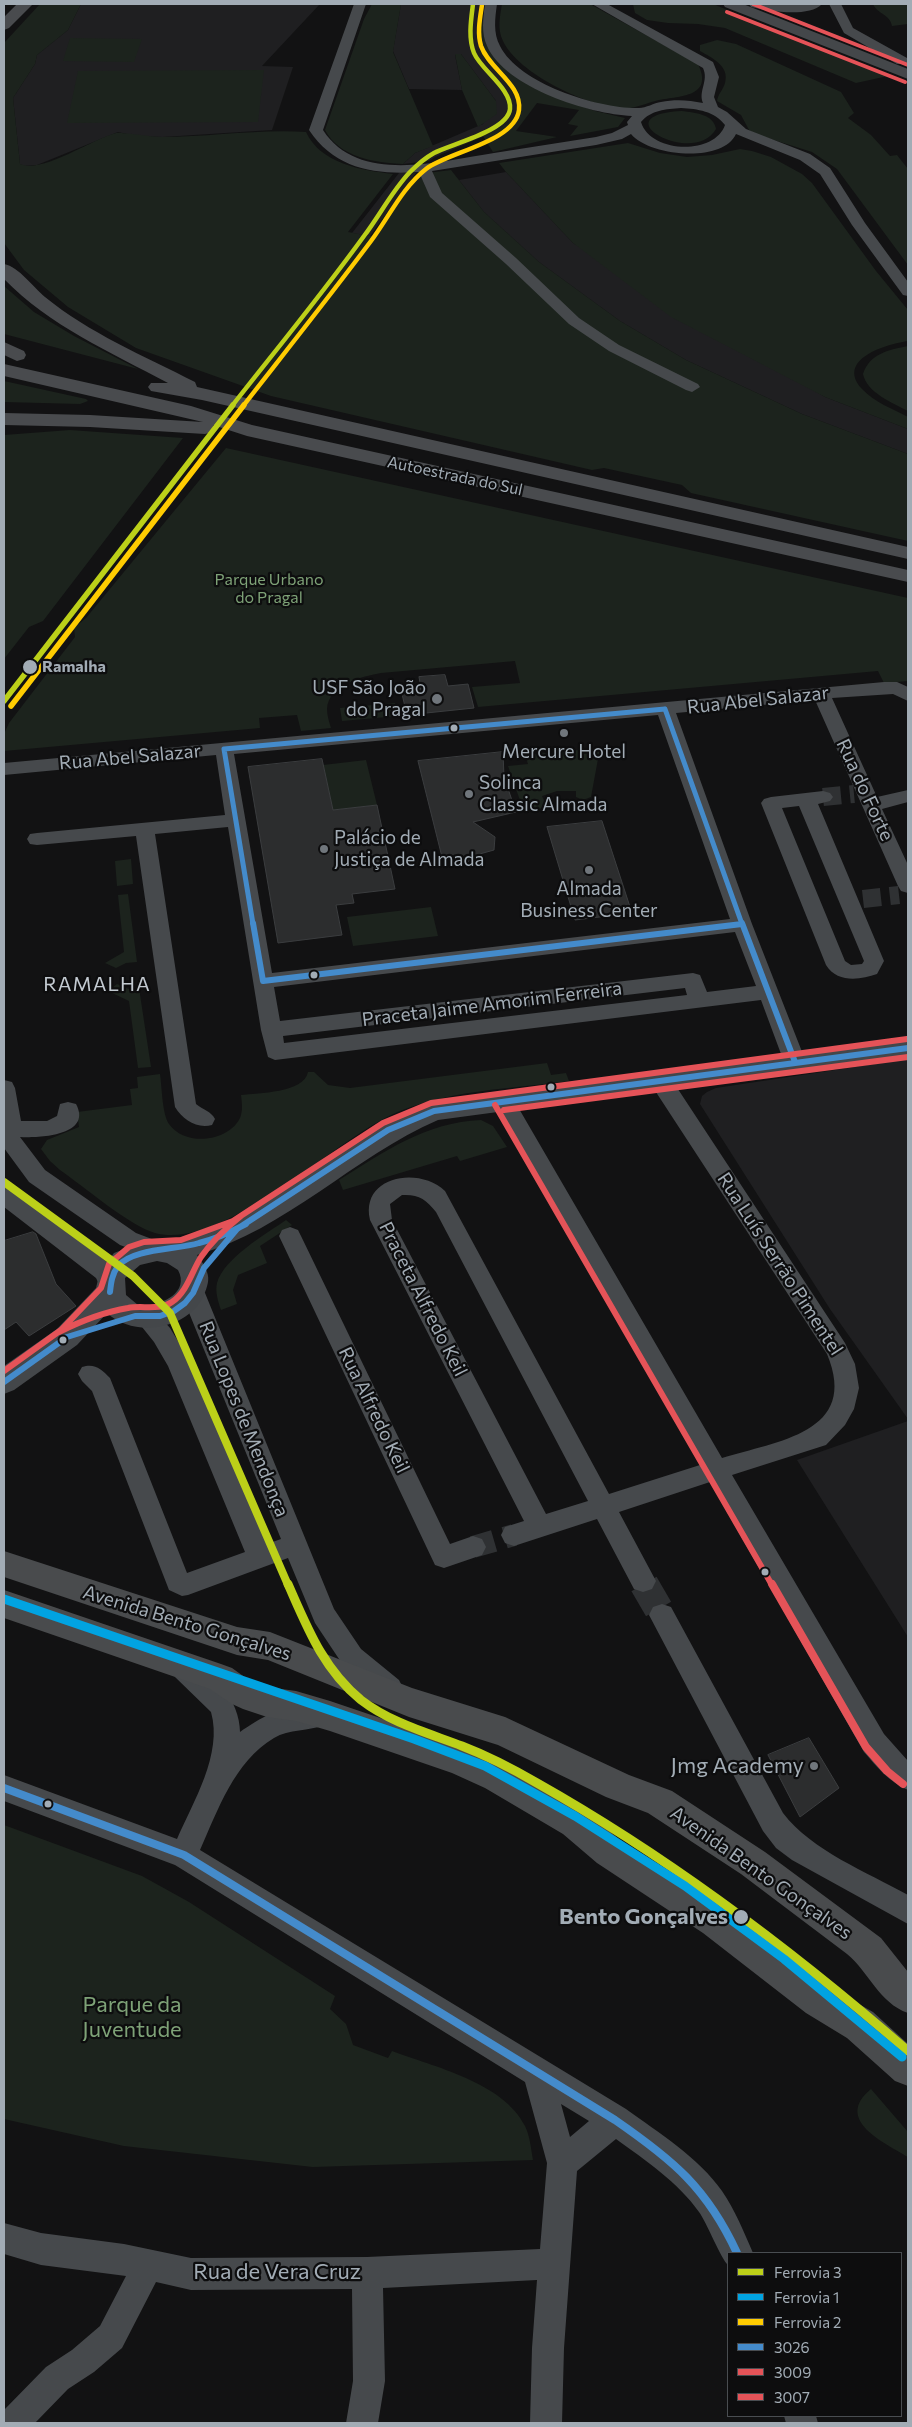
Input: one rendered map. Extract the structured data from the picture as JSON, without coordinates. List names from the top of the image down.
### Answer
{
  "streets": {
    "highway": ["Autoestrada do Sul"],
    "main road": ["Avenida Bento Gonçalves"],
    "street": [
      "Rua Abel Salazar",
      "Rua do Forte",
      "Praceta Jaime Amorim Ferreira",
      "Rua Luís Serrão Pimentel",
      "Praceta Alfredo Keil",
      "Rua Alfredo Keil",
      "Rua Lopes de Mendonça",
      "Rua de Vera Cruz"
    ]
  },
  "crossings": [
    ["Rua Abel Salazar", "Rua do Forte"],
    ["Rua Lopes de Mendonça", "Avenida Bento Gonçalves"]
  ],
  "districts": ["RAMALHA"],
  "parks": ["Parque Urbano do Pragal", "Parque da Juventude"],
  "places": [
    "Ramalha",
    "USF São João do Pragal",
    "Mercure Hotel",
    "Solinca Classic Almada",
    "Palácio de Justiça de Almada",
    "Almada Business Center",
    "Jmg Academy",
    "Bento Gonçalves"
  ],
  "lines": [
    "rail line 3",
    "transit line 3007",
    "rail line 2",
    "transit line 3009",
    "transit line 3026",
    "rail line 1"
  ],
  "legend": [
    "Ferrovia 3",
    "Ferrovia 1",
    "Ferrovia 2",
    "3026",
    "3009",
    "3007"
  ]
}
